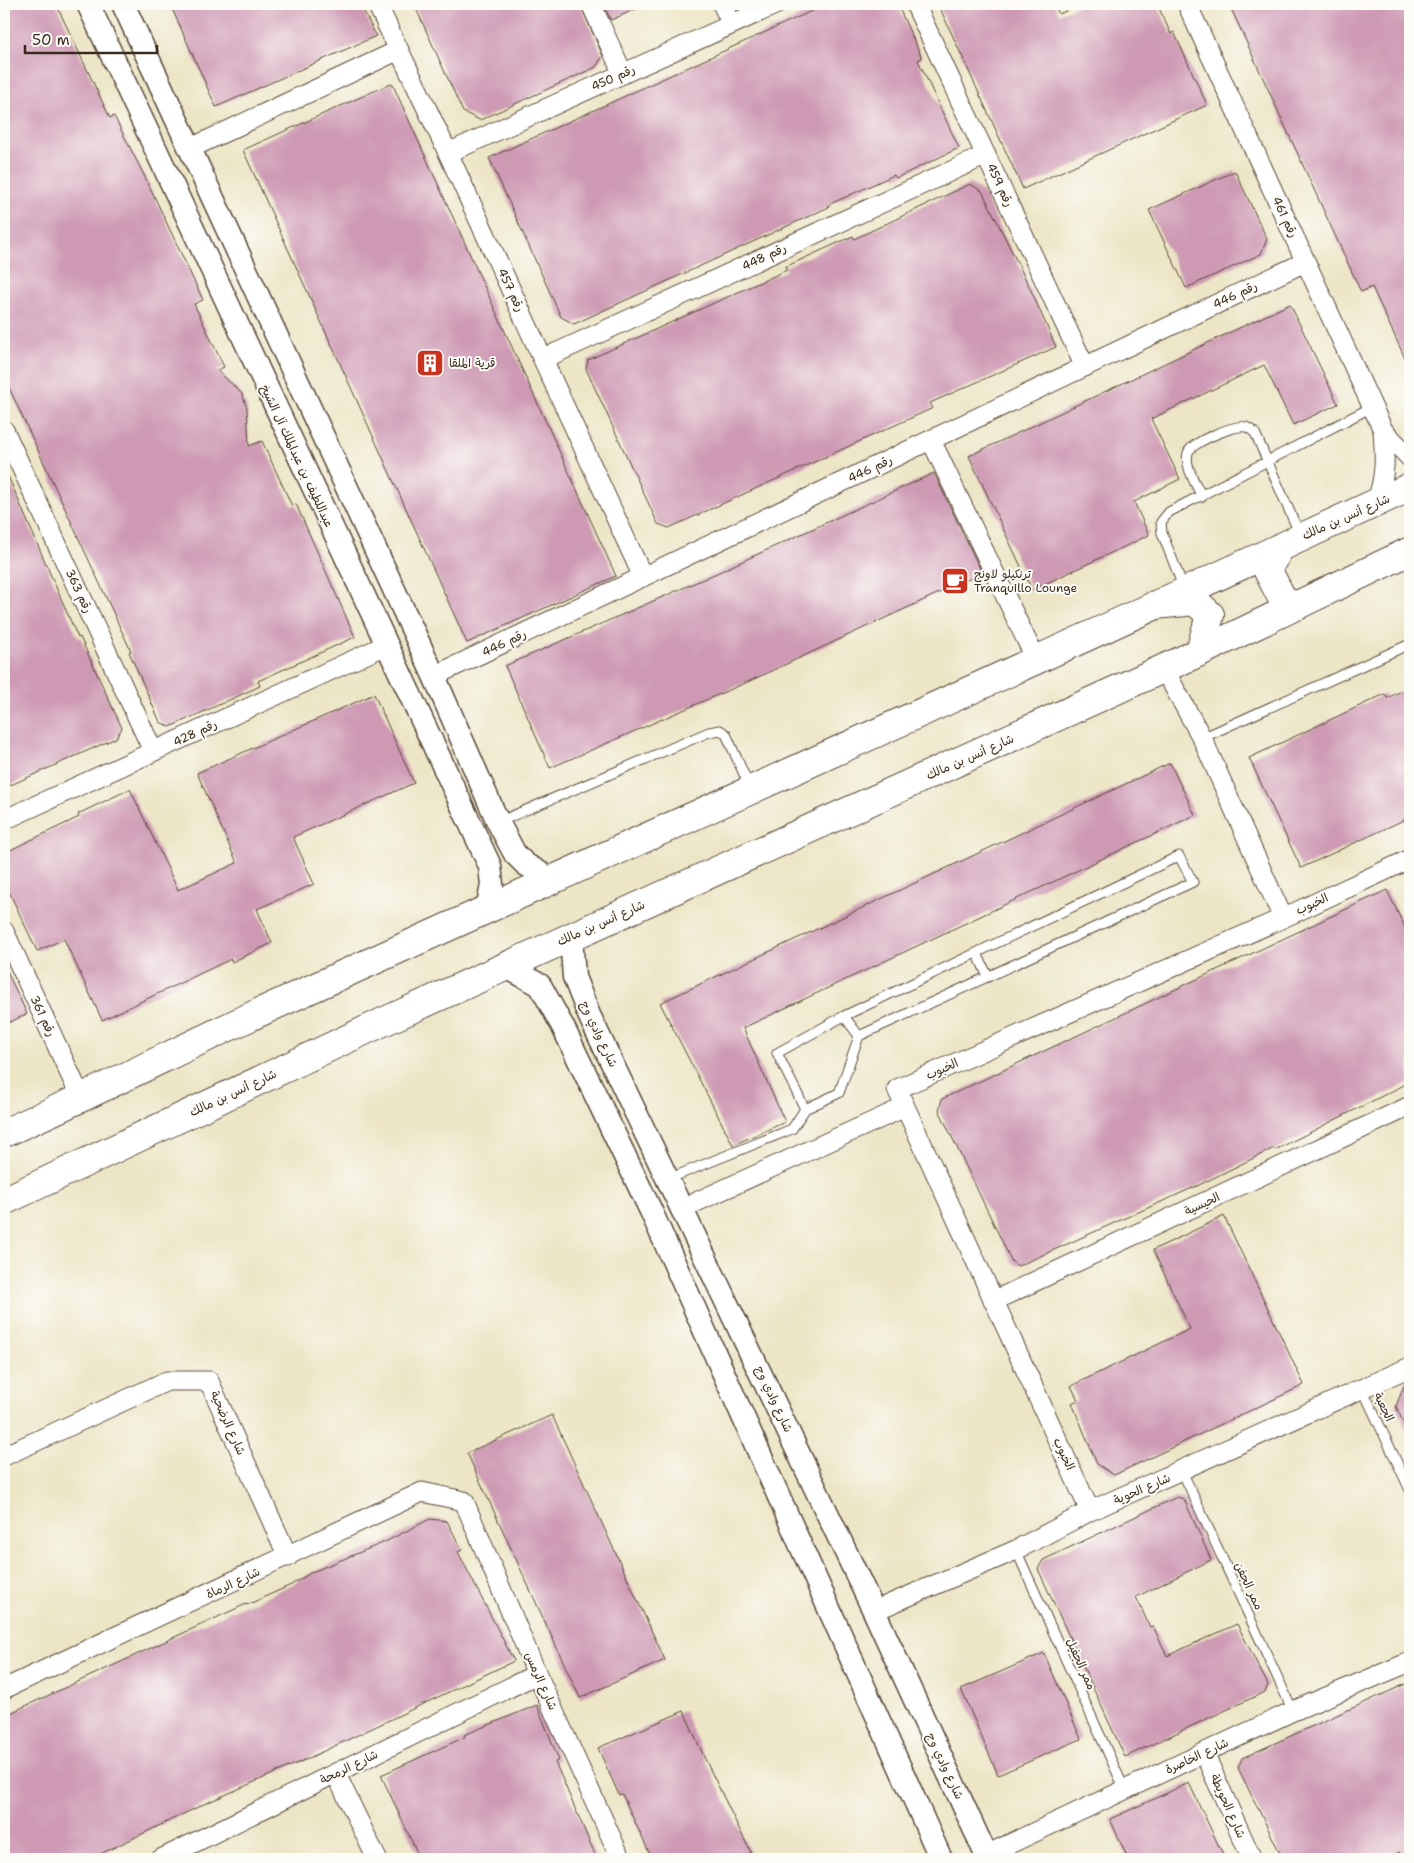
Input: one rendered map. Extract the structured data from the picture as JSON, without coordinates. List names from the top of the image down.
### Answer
{
  "streets": {
    "main road": ["شارع أنس بن مالك"],
    "street": [
      "رقم 450",
      "رقم 459",
      "رقم 461",
      "رقم 448",
      "رقم 457",
      "رقم 446",
      "عبداللطيف بن عبدالملك آل الشيخ",
      "رقم 363",
      "رقم 428",
      "الخبوب",
      "رقم 361",
      "شارع وادي وج",
      "الحيسية",
      "شارع الرضحية",
      "شارع الحوية",
      "شارع الرماة",
      "شارع الرمس",
      "شارع الخاصرة",
      "شارع الرمحة",
      "شارع الحويطة"
    ],
    "lane": ["الجعبة", "ممر الجفن", "ممر الجفيل"]
  },
  "crossings": [
    ["رقم 450", "رقم 457"],
    ["رقم 459", "رقم 448"],
    ["رقم 459", "رقم 446"],
    ["رقم 461", "رقم 446"],
    ["رقم 448", "رقم 457"],
    ["رقم 457", "رقم 446"],
    ["عبداللطيف بن عبدالملك آل الشيخ", "شارع أنس بن مالك"],
    ["عبداللطيف بن عبدالملك آل الشيخ", "رقم 428"],
    ["شارع أنس بن مالك", "رقم 361"],
    ["شارع أنس بن مالك", "شارع وادي وج"],
    ["رقم 363", "رقم 428"],
    ["الخبوب", "الحيسية"],
    ["الخبوب", "شارع الحوية"],
    ["شارع وادي وج", "شارع الحوية"],
    ["شارع وادي وج", "شارع الخاصرة"],
    ["الجعبة", "شارع الحوية"],
    ["شارع الرضحية", "شارع الرماة"],
    ["شارع الحوية", "ممر الجفن"],
    ["شارع الحوية", "ممر الجفيل"],
    ["شارع الرماة", "شارع الرمس"],
    ["ممر الجفن", "شارع الخاصرة"],
    ["ممر الجفيل", "شارع الخاصرة"],
    ["شارع الرمس", "شارع الرمحة"],
    ["شارع الخاصرة", "شارع الحويطة"]
  ],
  "places": {
    "building": ["قرية الملقا"],
    "cafe": ["ترنكيلو لاونج Tranquillo Lounge"]
  },
  "scale_bar": "50 m"
}
